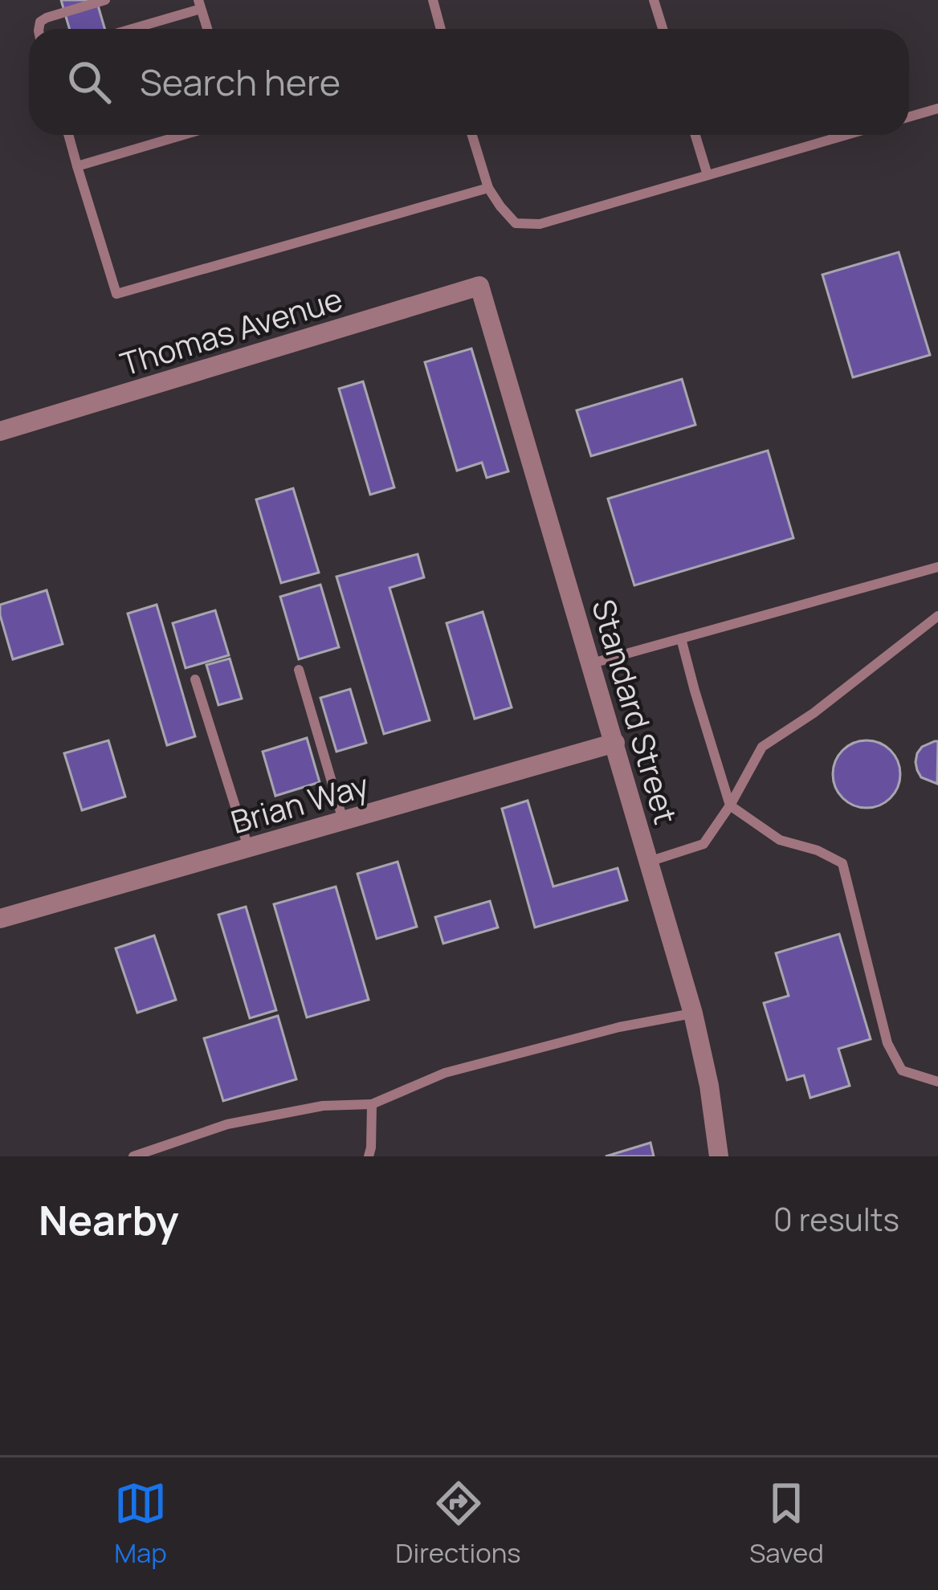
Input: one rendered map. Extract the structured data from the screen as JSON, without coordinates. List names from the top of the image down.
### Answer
{
  "streets": {
    "street": ["Thomas Avenue", "Standard Street", "Brian Way"]
  },
  "crossings": [
    ["Thomas Avenue", "Standard Street"],
    ["Standard Street", "Brian Way"]
  ],
  "page": {
    "search": "Search here",
    "heading": ["Nearby", "0 results"],
    "nav": ["Map", "Directions", "Saved"]
  }
}
